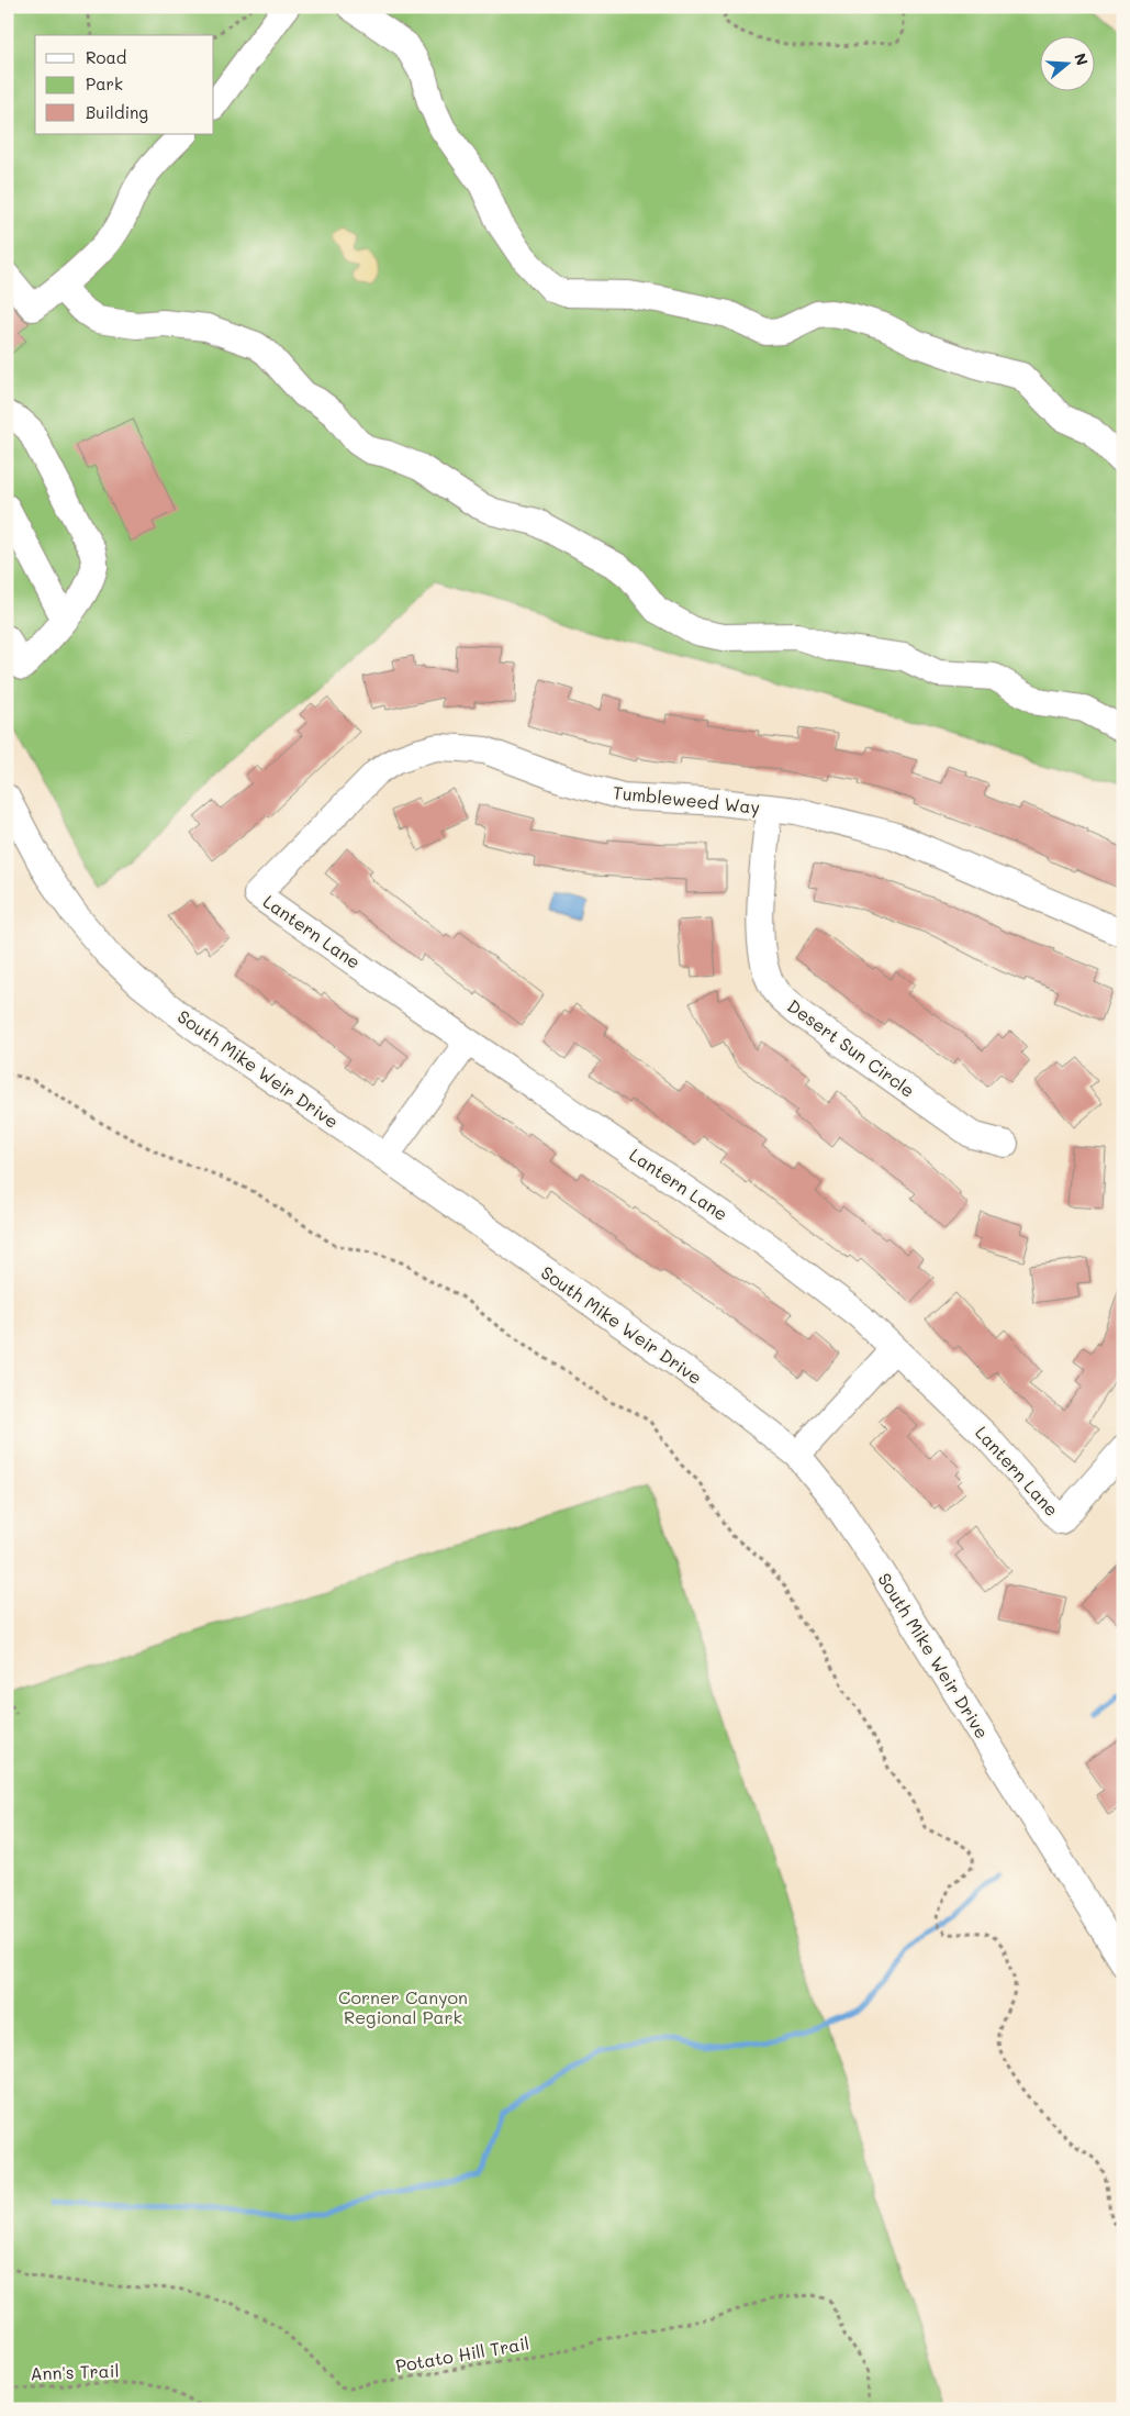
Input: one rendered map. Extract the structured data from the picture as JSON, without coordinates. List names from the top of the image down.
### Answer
{
  "streets": {
    "street": [
      "Tumbleweed Way",
      "Lantern Lane",
      "Desert Sun Circle",
      "South Mike Weir Drive"
    ],
    "path": ["Potato Hill Trail", "Ann's Trail"]
  },
  "crossings": [
    ["Tumbleweed Way", "Lantern Lane"],
    ["Tumbleweed Way", "Desert Sun Circle"]
  ],
  "parks": ["Corner Canyon Regional Park"],
  "legend": ["Road", "Park", "Building"],
  "north": "right"
}
